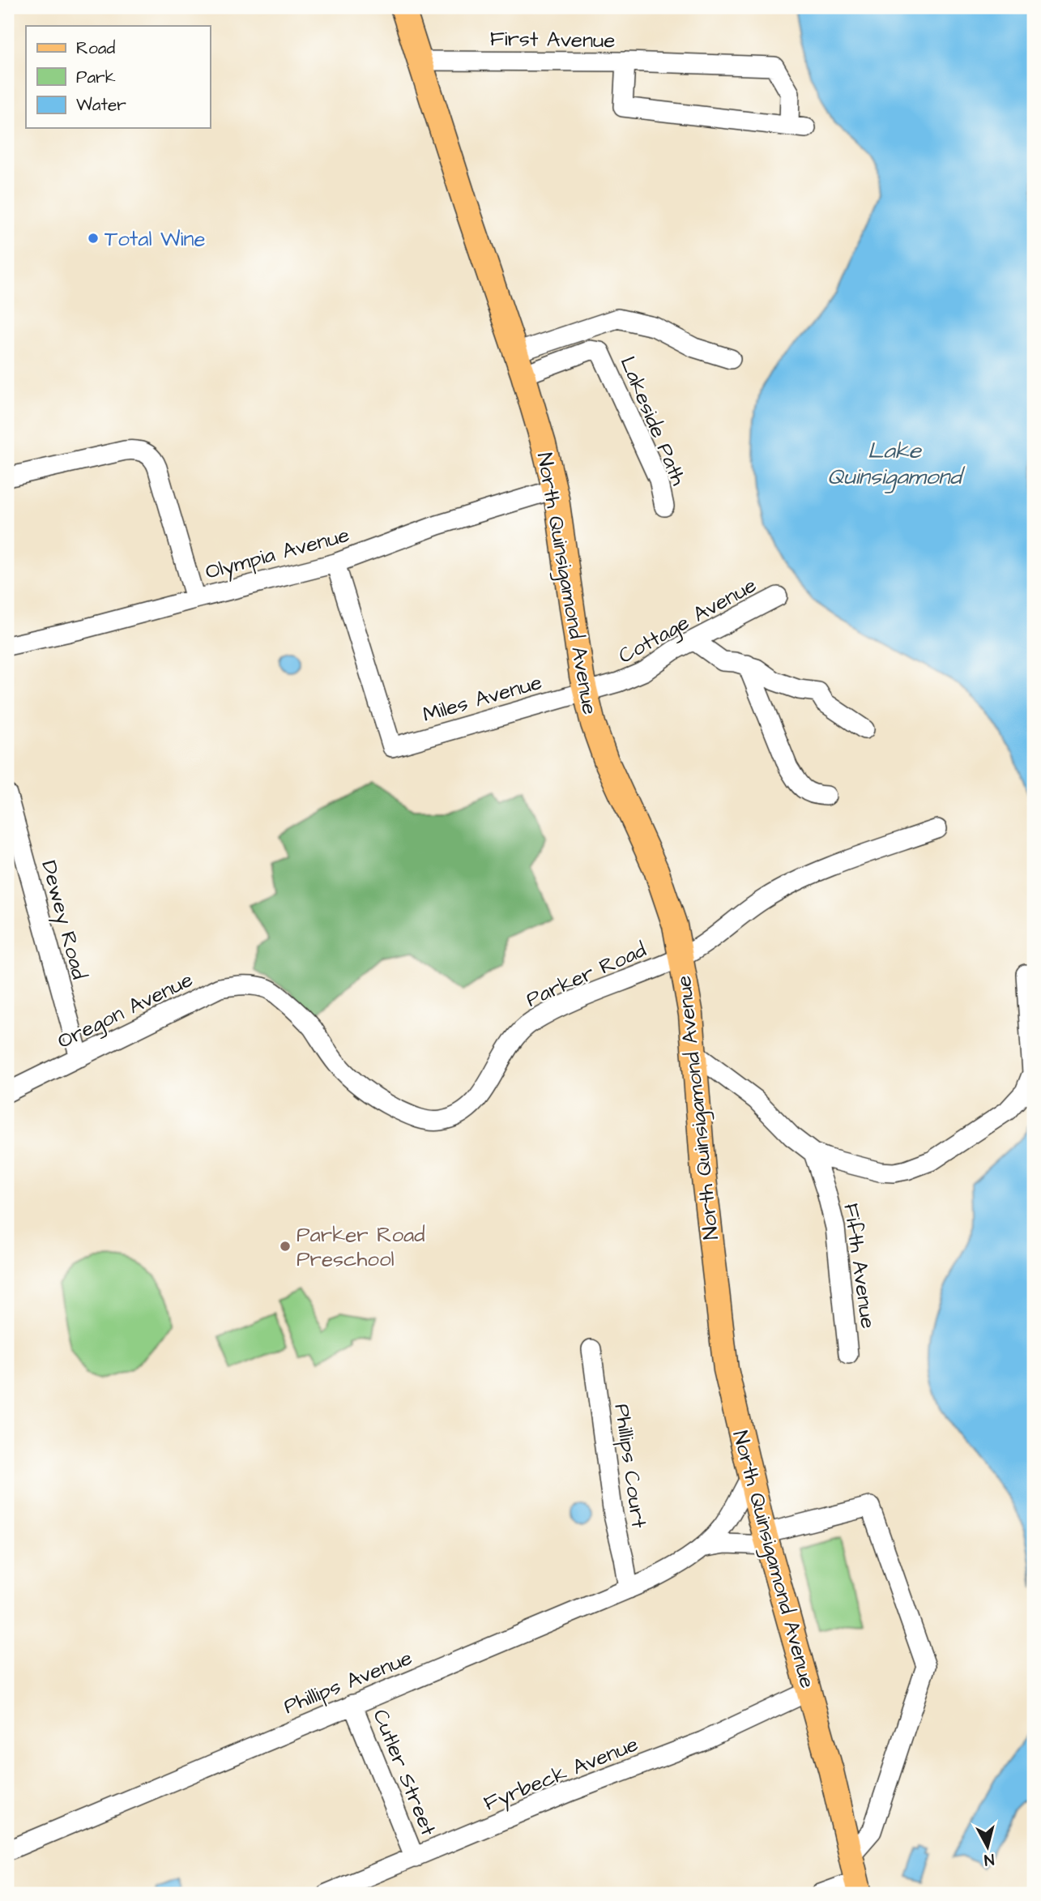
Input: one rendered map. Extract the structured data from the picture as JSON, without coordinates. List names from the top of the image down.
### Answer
{
  "streets": {
    "main road": ["North Quinsigamond Avenue"],
    "street": [
      "First Avenue",
      "Lakeside Path",
      "Olympia Avenue",
      "Cottage Avenue",
      "Miles Avenue",
      "Dewey Road",
      "Parker Road",
      "Oregon Avenue",
      "Fifth Avenue",
      "Phillips Court",
      "Phillips Avenue",
      "Cutler Street",
      "Fyrbeck Avenue"
    ]
  },
  "crossings": [
    ["First Avenue", "North Quinsigamond Avenue"],
    ["Lakeside Path", "North Quinsigamond Avenue"],
    ["Olympia Avenue", "North Quinsigamond Avenue"],
    ["Olympia Avenue", "Miles Avenue"],
    ["North Quinsigamond Avenue", "Cottage Avenue"],
    ["North Quinsigamond Avenue", "Miles Avenue"],
    ["North Quinsigamond Avenue", "Parker Road"],
    ["North Quinsigamond Avenue", "Phillips Avenue"],
    ["North Quinsigamond Avenue", "Fyrbeck Avenue"],
    ["Cottage Avenue", "Miles Avenue"],
    ["Dewey Road", "Oregon Avenue"],
    ["Parker Road", "Oregon Avenue"],
    ["Phillips Court", "Phillips Avenue"],
    ["Phillips Avenue", "Cutler Street"],
    ["Cutler Street", "Fyrbeck Avenue"]
  ],
  "water": ["Lake Quinsigamond"],
  "places": ["Total Wine", "Parker Road Preschool"],
  "legend": ["Road", "Park", "Water"],
  "north": "bottom"
}
